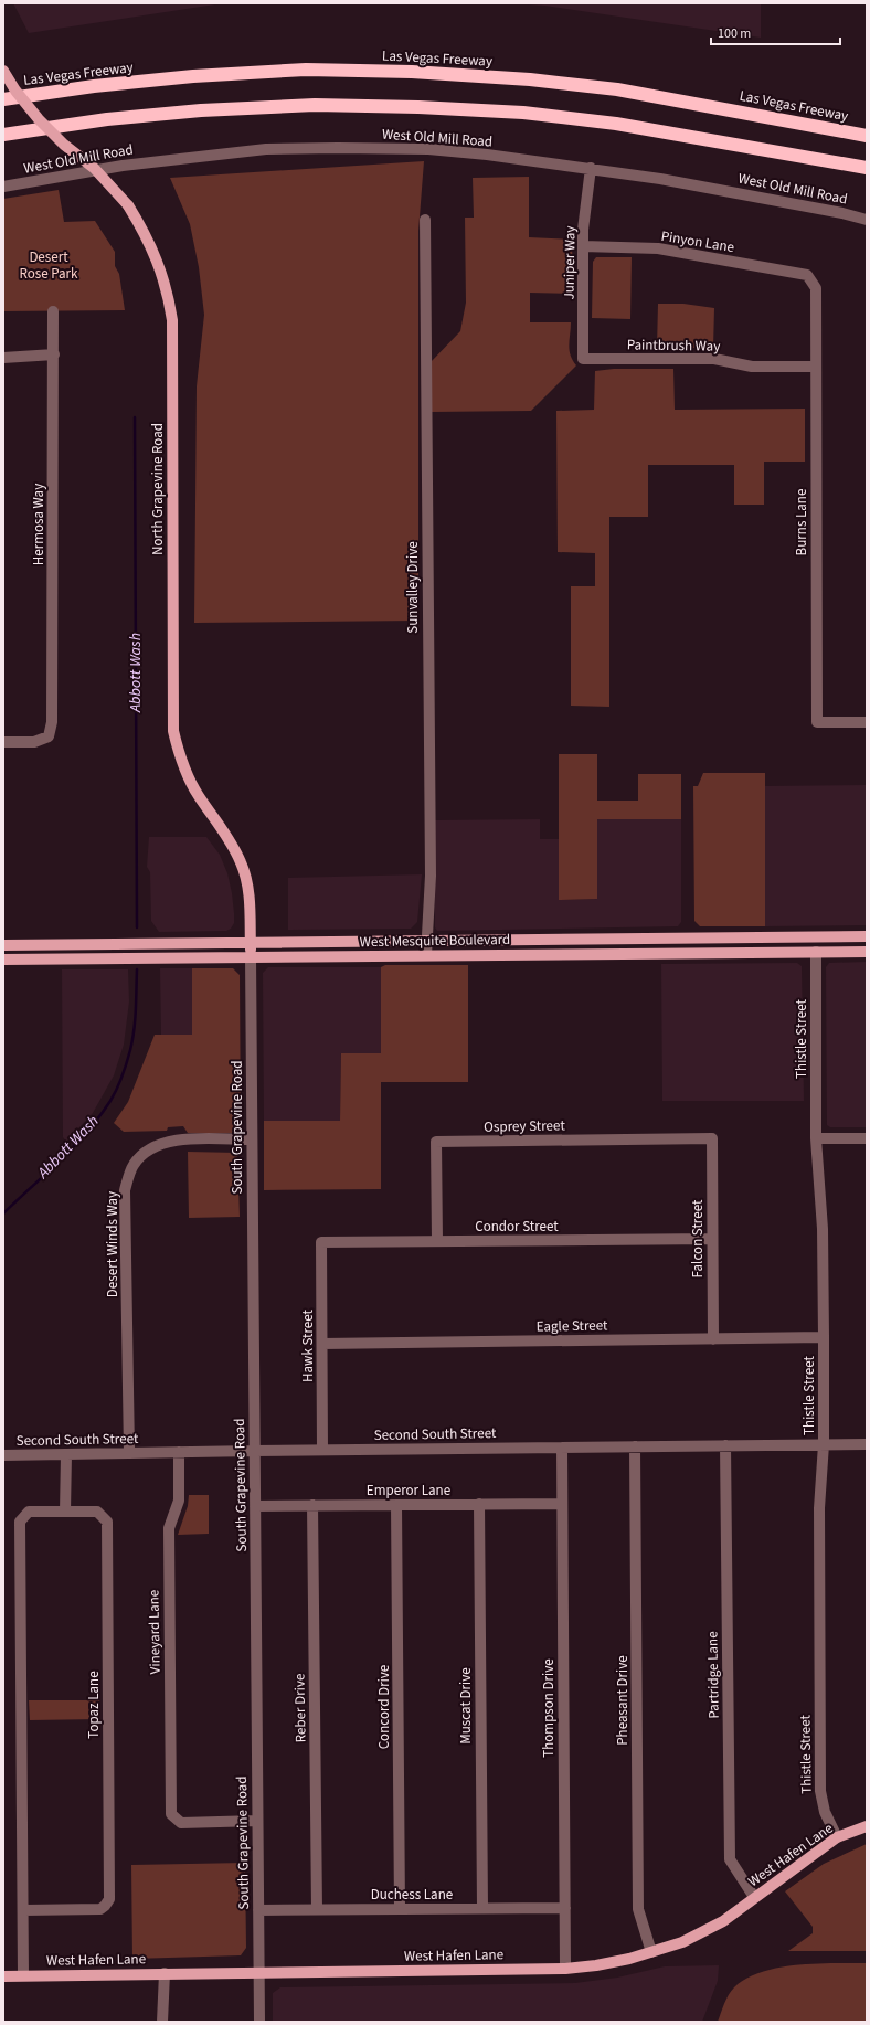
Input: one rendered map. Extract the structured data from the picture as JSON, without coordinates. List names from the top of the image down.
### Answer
{
  "streets": {
    "highway": ["Las Vegas Freeway"],
    "main road": ["North Grapevine Road", "West Mesquite Boulevard", "West Hafen Lane"],
    "street": [
      "West Old Mill Road",
      "Pinyon Lane",
      "Juniper Way",
      "Paintbrush Way",
      "Burns Lane",
      "Hermosa Way",
      "Sunvalley Drive",
      "Thistle Street",
      "Osprey Street",
      "South Grapevine Road",
      "Condor Street",
      "Falcon Street",
      "Desert Winds Way",
      "Eagle Street",
      "Hawk Street",
      "Second South Street",
      "Emperor Lane",
      "Vineyard Lane",
      "Partridge Lane",
      "Pheasant Drive",
      "Topaz Lane",
      "Muscat Drive",
      "Concord Drive",
      "Reber Drive",
      "Thompson Drive",
      "Duchess Lane"
    ]
  },
  "crossings": [
    ["West Old Mill Road", "Juniper Way"],
    ["Pinyon Lane", "Juniper Way"],
    ["Pinyon Lane", "Burns Lane"],
    ["Juniper Way", "Paintbrush Way"],
    ["Paintbrush Way", "Burns Lane"],
    ["North Grapevine Road", "West Mesquite Boulevard"],
    ["North Grapevine Road", "South Grapevine Road"],
    ["Sunvalley Drive", "West Mesquite Boulevard"],
    ["West Mesquite Boulevard", "Thistle Street"],
    ["West Mesquite Boulevard", "South Grapevine Road"],
    ["Thistle Street", "Eagle Street"],
    ["Thistle Street", "Second South Street"],
    ["Thistle Street", "West Hafen Lane"],
    ["Osprey Street", "Condor Street"],
    ["Osprey Street", "Falcon Street"],
    ["South Grapevine Road", "Desert Winds Way"],
    ["South Grapevine Road", "Second South Street"],
    ["South Grapevine Road", "Emperor Lane"],
    ["South Grapevine Road", "Vineyard Lane"],
    ["South Grapevine Road", "West Hafen Lane"],
    ["South Grapevine Road", "Duchess Lane"],
    ["Condor Street", "Falcon Street"],
    ["Condor Street", "Hawk Street"],
    ["Falcon Street", "Eagle Street"],
    ["Desert Winds Way", "Second South Street"],
    ["Eagle Street", "Hawk Street"],
    ["Hawk Street", "Second South Street"],
    ["Second South Street", "Vineyard Lane"],
    ["Second South Street", "Partridge Lane"],
    ["Second South Street", "Pheasant Drive"],
    ["Second South Street", "Thompson Drive"],
    ["Emperor Lane", "Muscat Drive"],
    ["Emperor Lane", "Concord Drive"],
    ["Emperor Lane", "Reber Drive"],
    ["Emperor Lane", "Thompson Drive"],
    ["Partridge Lane", "West Hafen Lane"],
    ["Pheasant Drive", "West Hafen Lane"],
    ["Topaz Lane", "West Hafen Lane"],
    ["Muscat Drive", "Duchess Lane"],
    ["Concord Drive", "Duchess Lane"],
    ["Reber Drive", "Duchess Lane"],
    ["Thompson Drive", "West Hafen Lane"],
    ["Thompson Drive", "Duchess Lane"]
  ],
  "water": ["Abbott Wash"],
  "parks": ["Desert Rose Park"],
  "scale_bar": "100 m"
}
